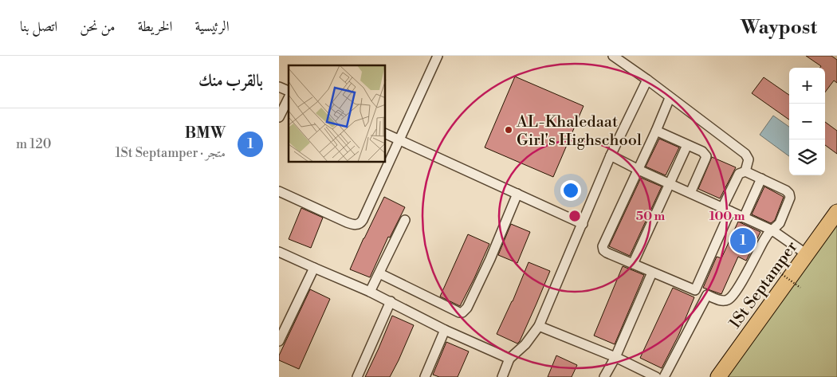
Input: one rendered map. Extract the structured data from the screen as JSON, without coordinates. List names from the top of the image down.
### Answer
{
  "streets": {
    "main road": ["1St Septamper"]
  },
  "places": ["AL-Khaledaat Girl's Highschool"],
  "page": {
    "header": "Waypost",
    "nav": [
      "الرئيسية",
      "الخريطة",
      "من نحن",
      "اتصل بنا"
    ],
    "heading": "بالقرب منك",
    "map_buttons": ["+", "−"],
    "list": [
      {
        "mark": "1",
        "name": "BMW",
        "note": "متجر · 1St Septamper",
        "value": "120 m"
      }
    ],
    "pins": "1"
  },
  "rings": ["50 m", "100 m"]
}
